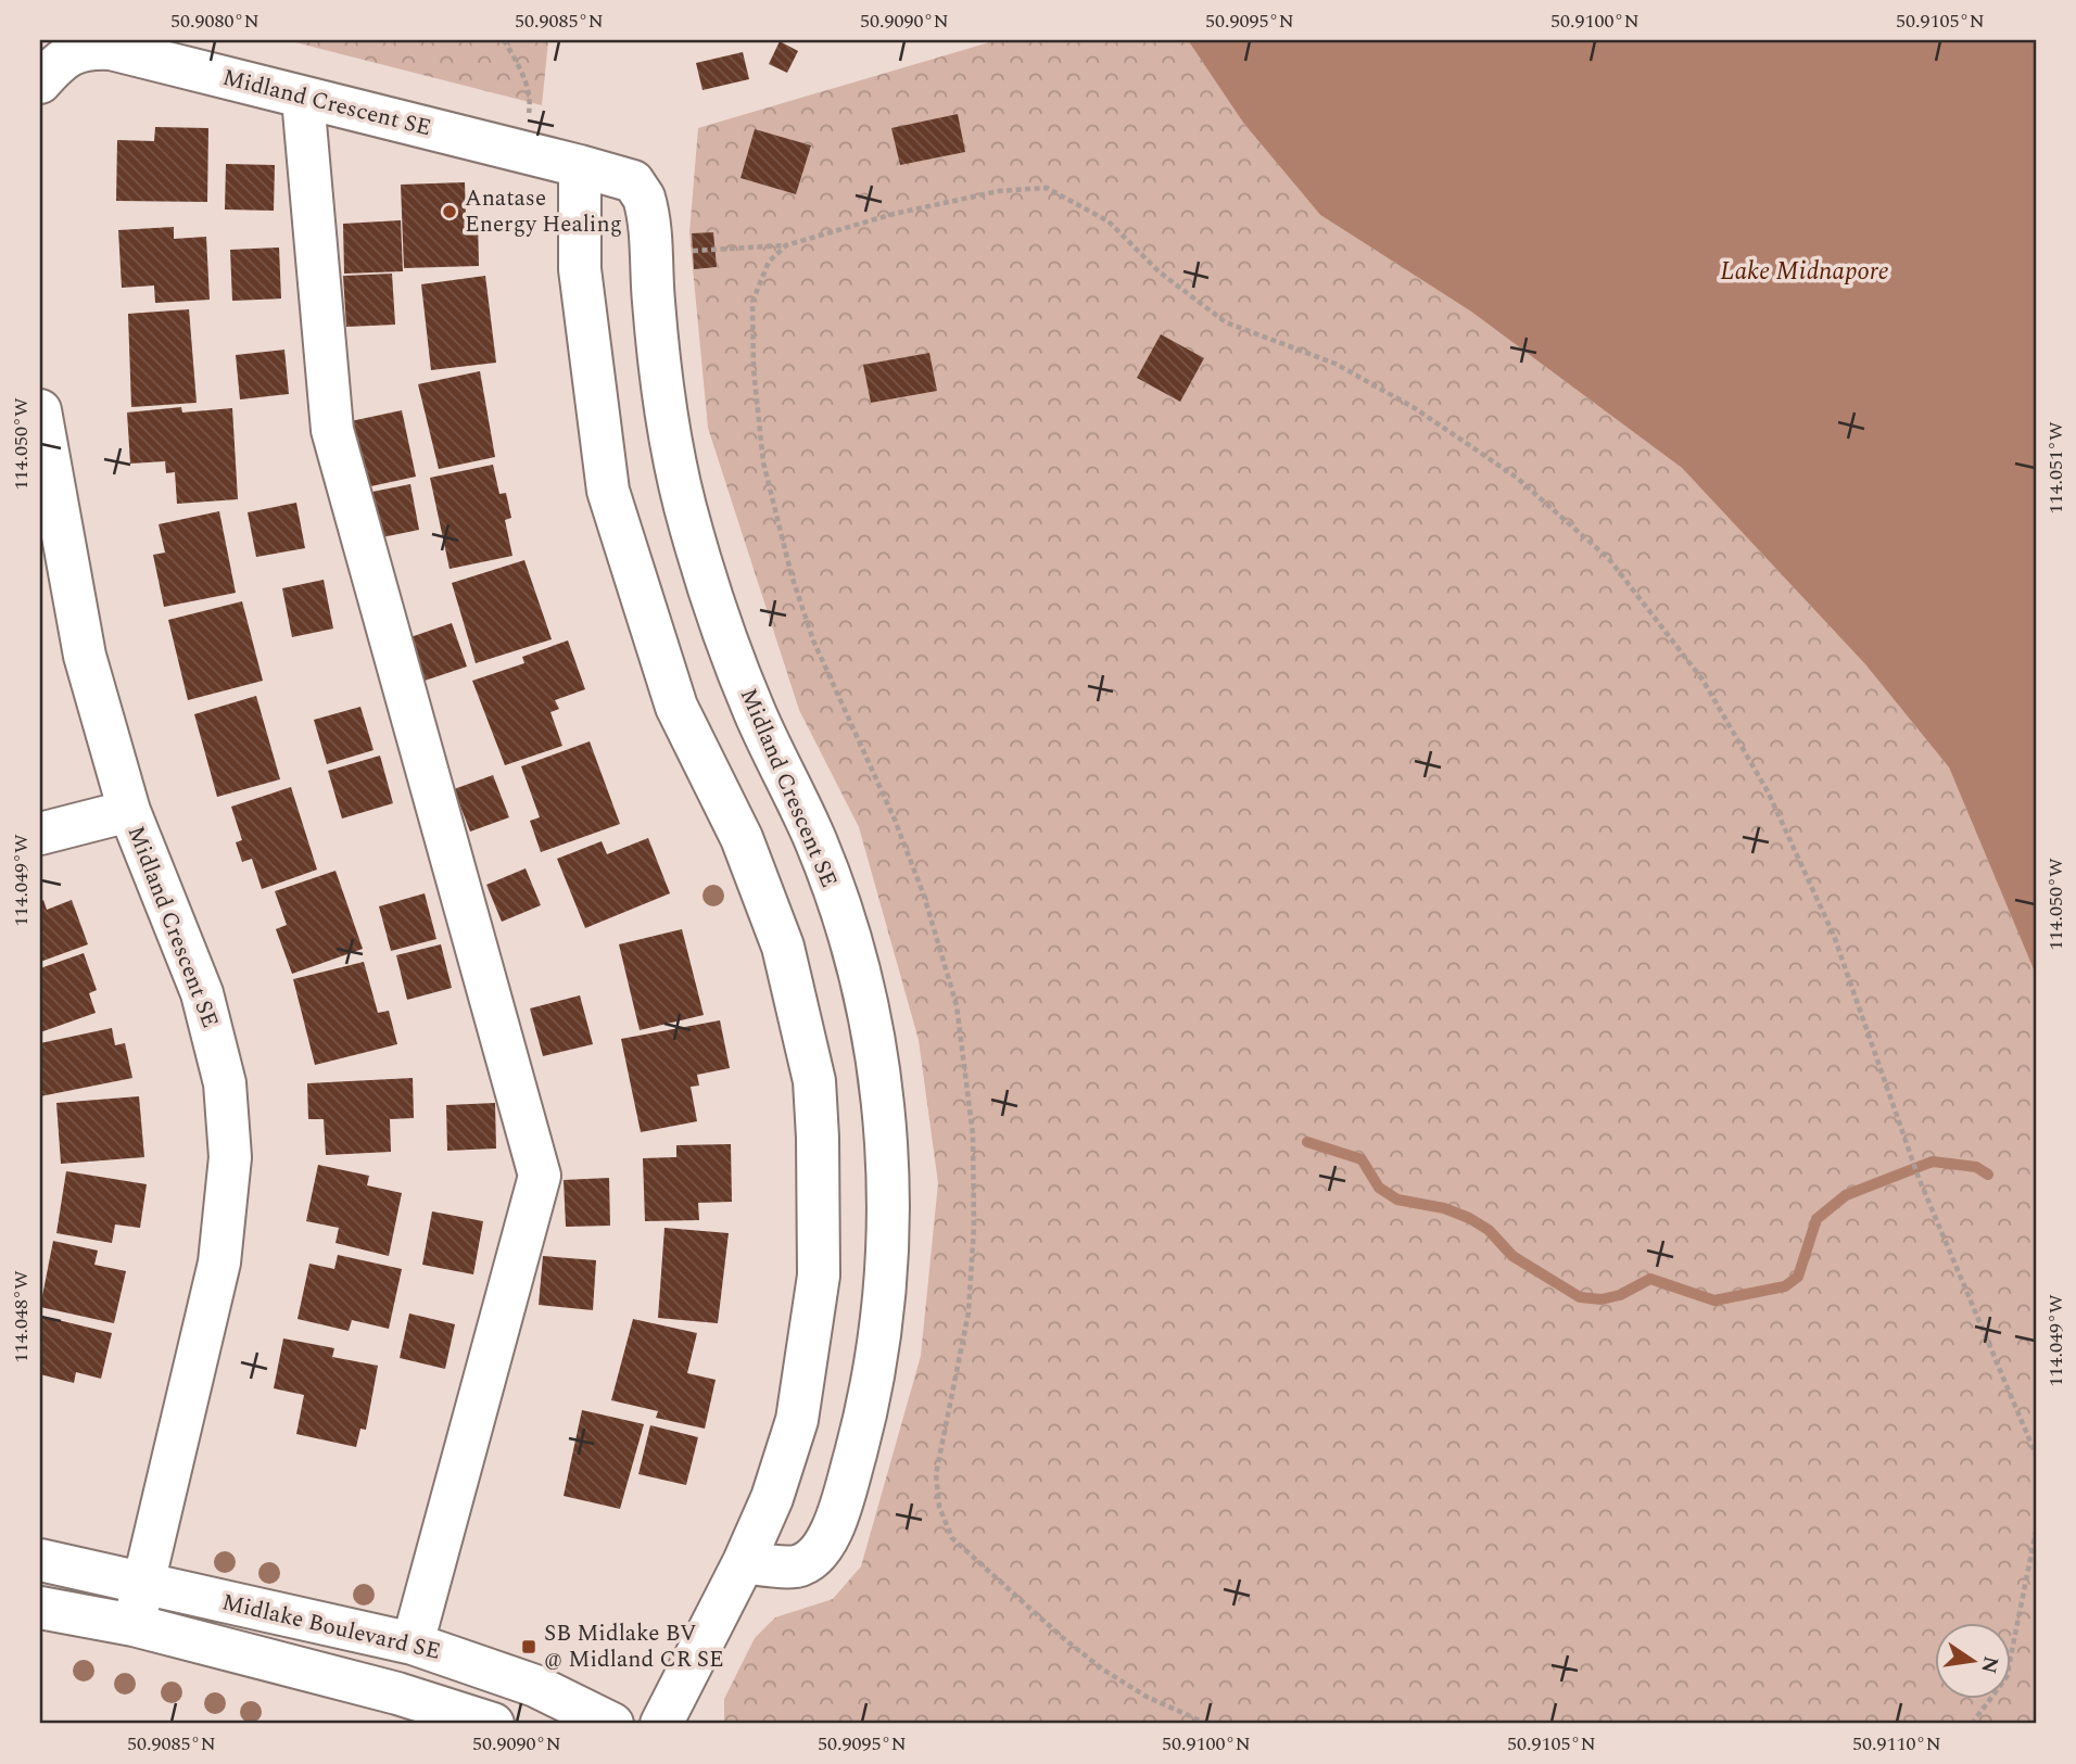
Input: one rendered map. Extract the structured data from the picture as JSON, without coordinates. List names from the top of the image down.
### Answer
{
  "streets": {
    "street": ["Midland Crescent SE", "Midlake Boulevard SE"]
  },
  "crossings": [
    ["Midland Crescent SE", "Midlake Boulevard SE"]
  ],
  "water": ["Lake Midnapore"],
  "places": {
    "other": ["Anatase Energy Healing"],
    "transit": ["SB Midlake BV @ Midland CR SE"]
  },
  "north": "right",
  "coordinates": [
    "50.9080°N",
    "50.9085°N",
    "50.9090°N",
    "50.9095°N",
    "50.9100°N",
    "50.9105°N",
    "114.050°W",
    "114.051°W",
    "114.049°W",
    "114.048°W",
    "50.9110°N"
  ]
}
